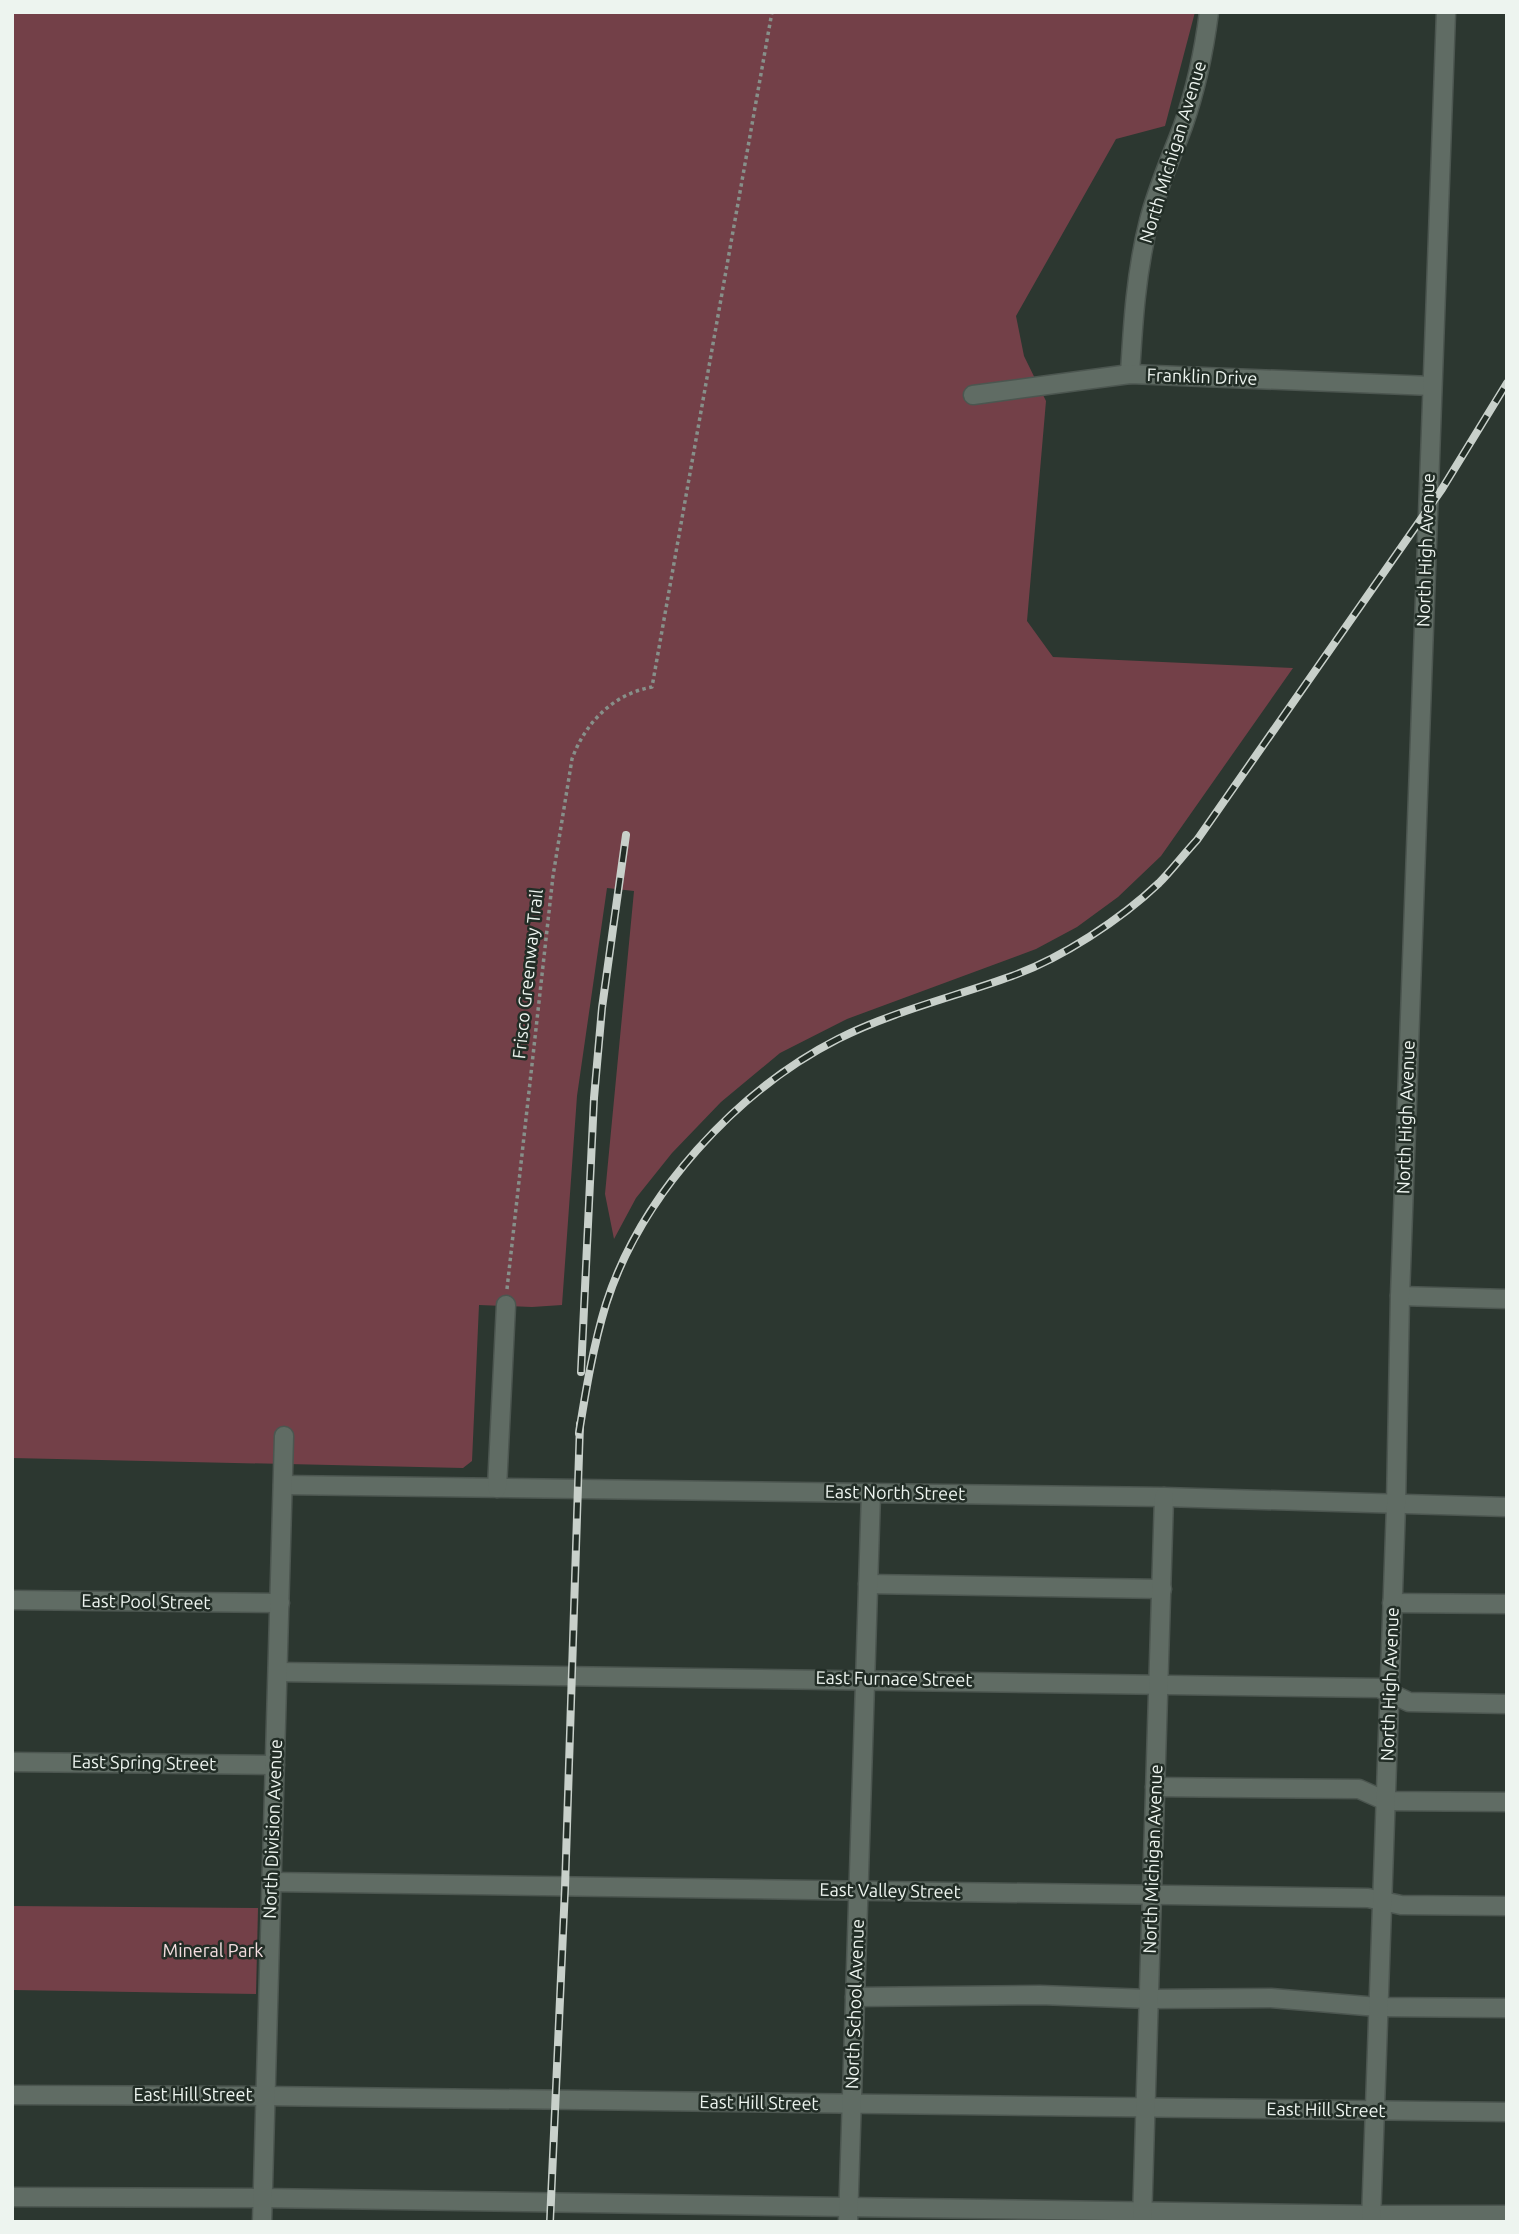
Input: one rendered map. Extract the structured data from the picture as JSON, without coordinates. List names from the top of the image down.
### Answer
{
  "streets": {
    "street": [
      "North Michigan Avenue",
      "Franklin Drive",
      "North High Avenue",
      "East North Street",
      "East Pool Street",
      "East Furnace Street",
      "East Spring Street",
      "North Division Avenue",
      "East Valley Street",
      "North School Avenue",
      "East Hill Street"
    ],
    "path": ["Frisco Greenway Trail"]
  },
  "crossings": [
    ["North Michigan Avenue", "Franklin Drive"],
    ["North Michigan Avenue", "East North Street"],
    ["North Michigan Avenue", "East Furnace Street"],
    ["North Michigan Avenue", "East Valley Street"],
    ["North Michigan Avenue", "East Hill Street"],
    ["Franklin Drive", "North High Avenue"],
    ["North High Avenue", "East North Street"],
    ["North High Avenue", "East Furnace Street"],
    ["North High Avenue", "East Valley Street"],
    ["North High Avenue", "East Hill Street"],
    ["East North Street", "North Division Avenue"],
    ["East North Street", "North School Avenue"],
    ["East Pool Street", "North Division Avenue"],
    ["East Furnace Street", "North Division Avenue"],
    ["East Furnace Street", "North School Avenue"],
    ["East Spring Street", "North Division Avenue"],
    ["North Division Avenue", "East Valley Street"],
    ["North Division Avenue", "East Hill Street"],
    ["East Valley Street", "North School Avenue"],
    ["North School Avenue", "East Hill Street"]
  ],
  "parks": ["Mineral Park"]
}
